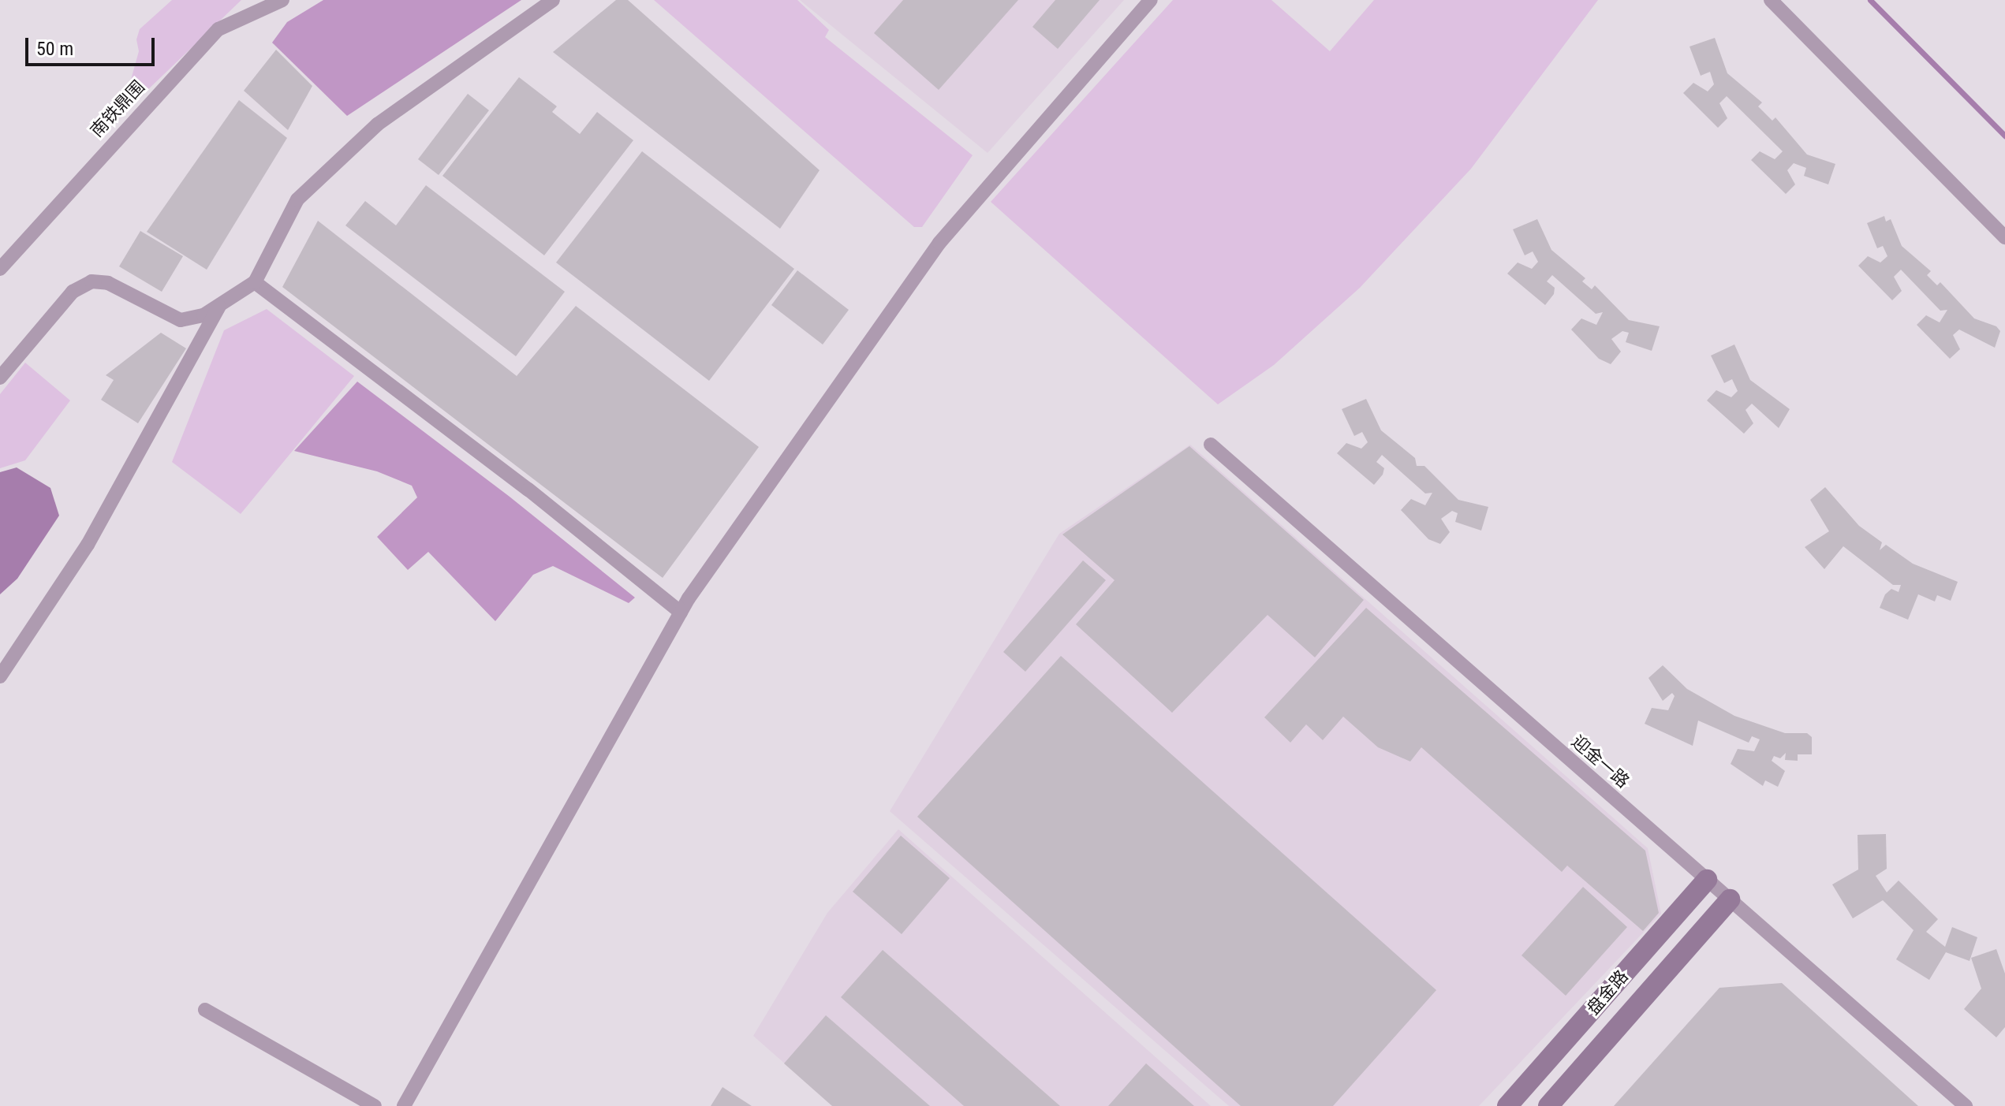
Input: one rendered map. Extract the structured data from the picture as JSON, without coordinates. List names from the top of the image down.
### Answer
{
  "streets": {
    "street": ["南铁鼎围", "迎金一路", "盘金路"]
  },
  "crossings": [
    ["迎金一路", "盘金路"]
  ],
  "scale_bar": "50 m"
}
